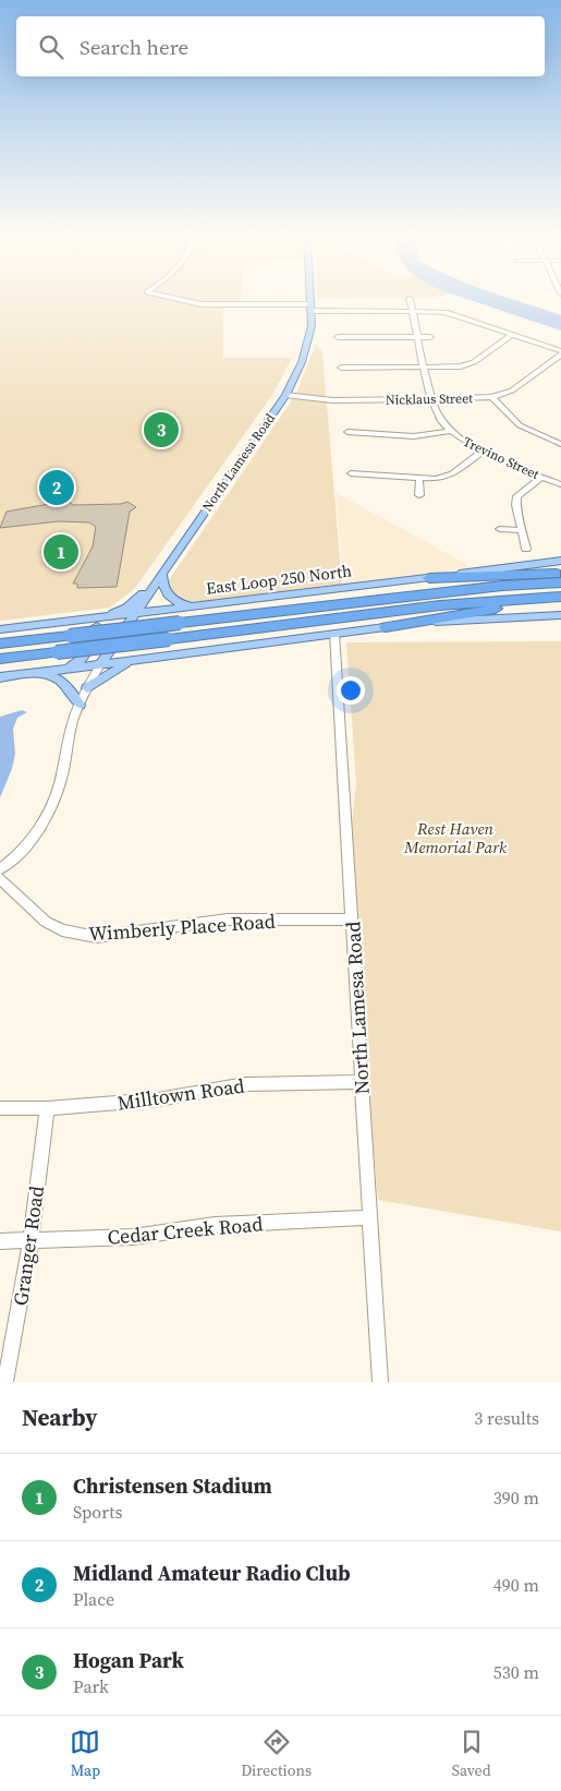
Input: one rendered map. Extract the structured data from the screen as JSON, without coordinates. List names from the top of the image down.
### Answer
{
  "streets": {
    "main road": ["North Lamesa Road", "East Loop 250 North"],
    "street": [
      "Nicklaus Street",
      "Trevino Street",
      "Wimberly Place Road",
      "Milltown Road",
      "Cedar Creek Road",
      "Granger Road"
    ]
  },
  "crossings": [
    ["Nicklaus Street", "Trevino Street"],
    ["Nicklaus Street", "North Lamesa Road"],
    ["North Lamesa Road", "East Loop 250 North"],
    ["North Lamesa Road", "Wimberly Place Road"],
    ["North Lamesa Road", "Milltown Road"],
    ["North Lamesa Road", "Cedar Creek Road"],
    ["Milltown Road", "Granger Road"],
    ["Cedar Creek Road", "Granger Road"]
  ],
  "parks": ["Rest Haven Memorial Park"],
  "page": {
    "search": "Search here",
    "pins": ["3", "2", "1"],
    "heading": ["Nearby", "3 results"],
    "list": [
      {
        "mark": "1",
        "name": "Christensen Stadium",
        "note": "Sports",
        "value": "390 m"
      },
      {
        "mark": "2",
        "name": "Midland Amateur Radio Club",
        "note": "Place",
        "value": "490 m"
      },
      {
        "mark": "3",
        "name": "Hogan Park",
        "note": "Park",
        "value": "530 m"
      }
    ],
    "nav": ["Map", "Directions", "Saved"]
  }
}
